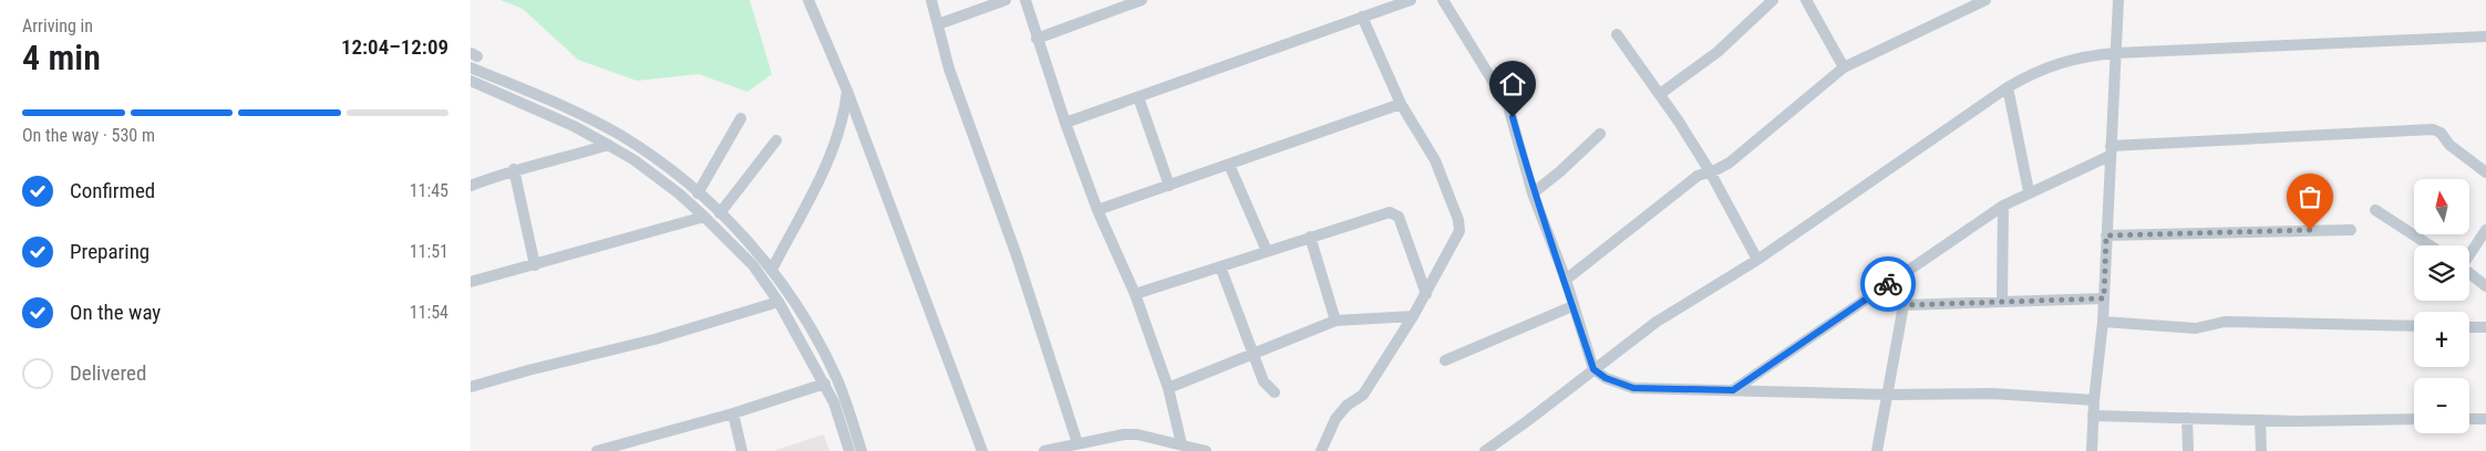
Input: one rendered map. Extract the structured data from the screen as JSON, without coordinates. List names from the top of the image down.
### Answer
{
  "north": "top",
  "page": {
    "heading": ["4 min", "Arriving in", "12:04–12:09"],
    "bar": "On the way · 530 m",
    "list": [
      ["Confirmed", "11:45"],
      ["Preparing", "11:51"],
      ["On the way", "11:54"],
      "Delivered"
    ],
    "map_buttons": ["+", "−"]
  }
}
